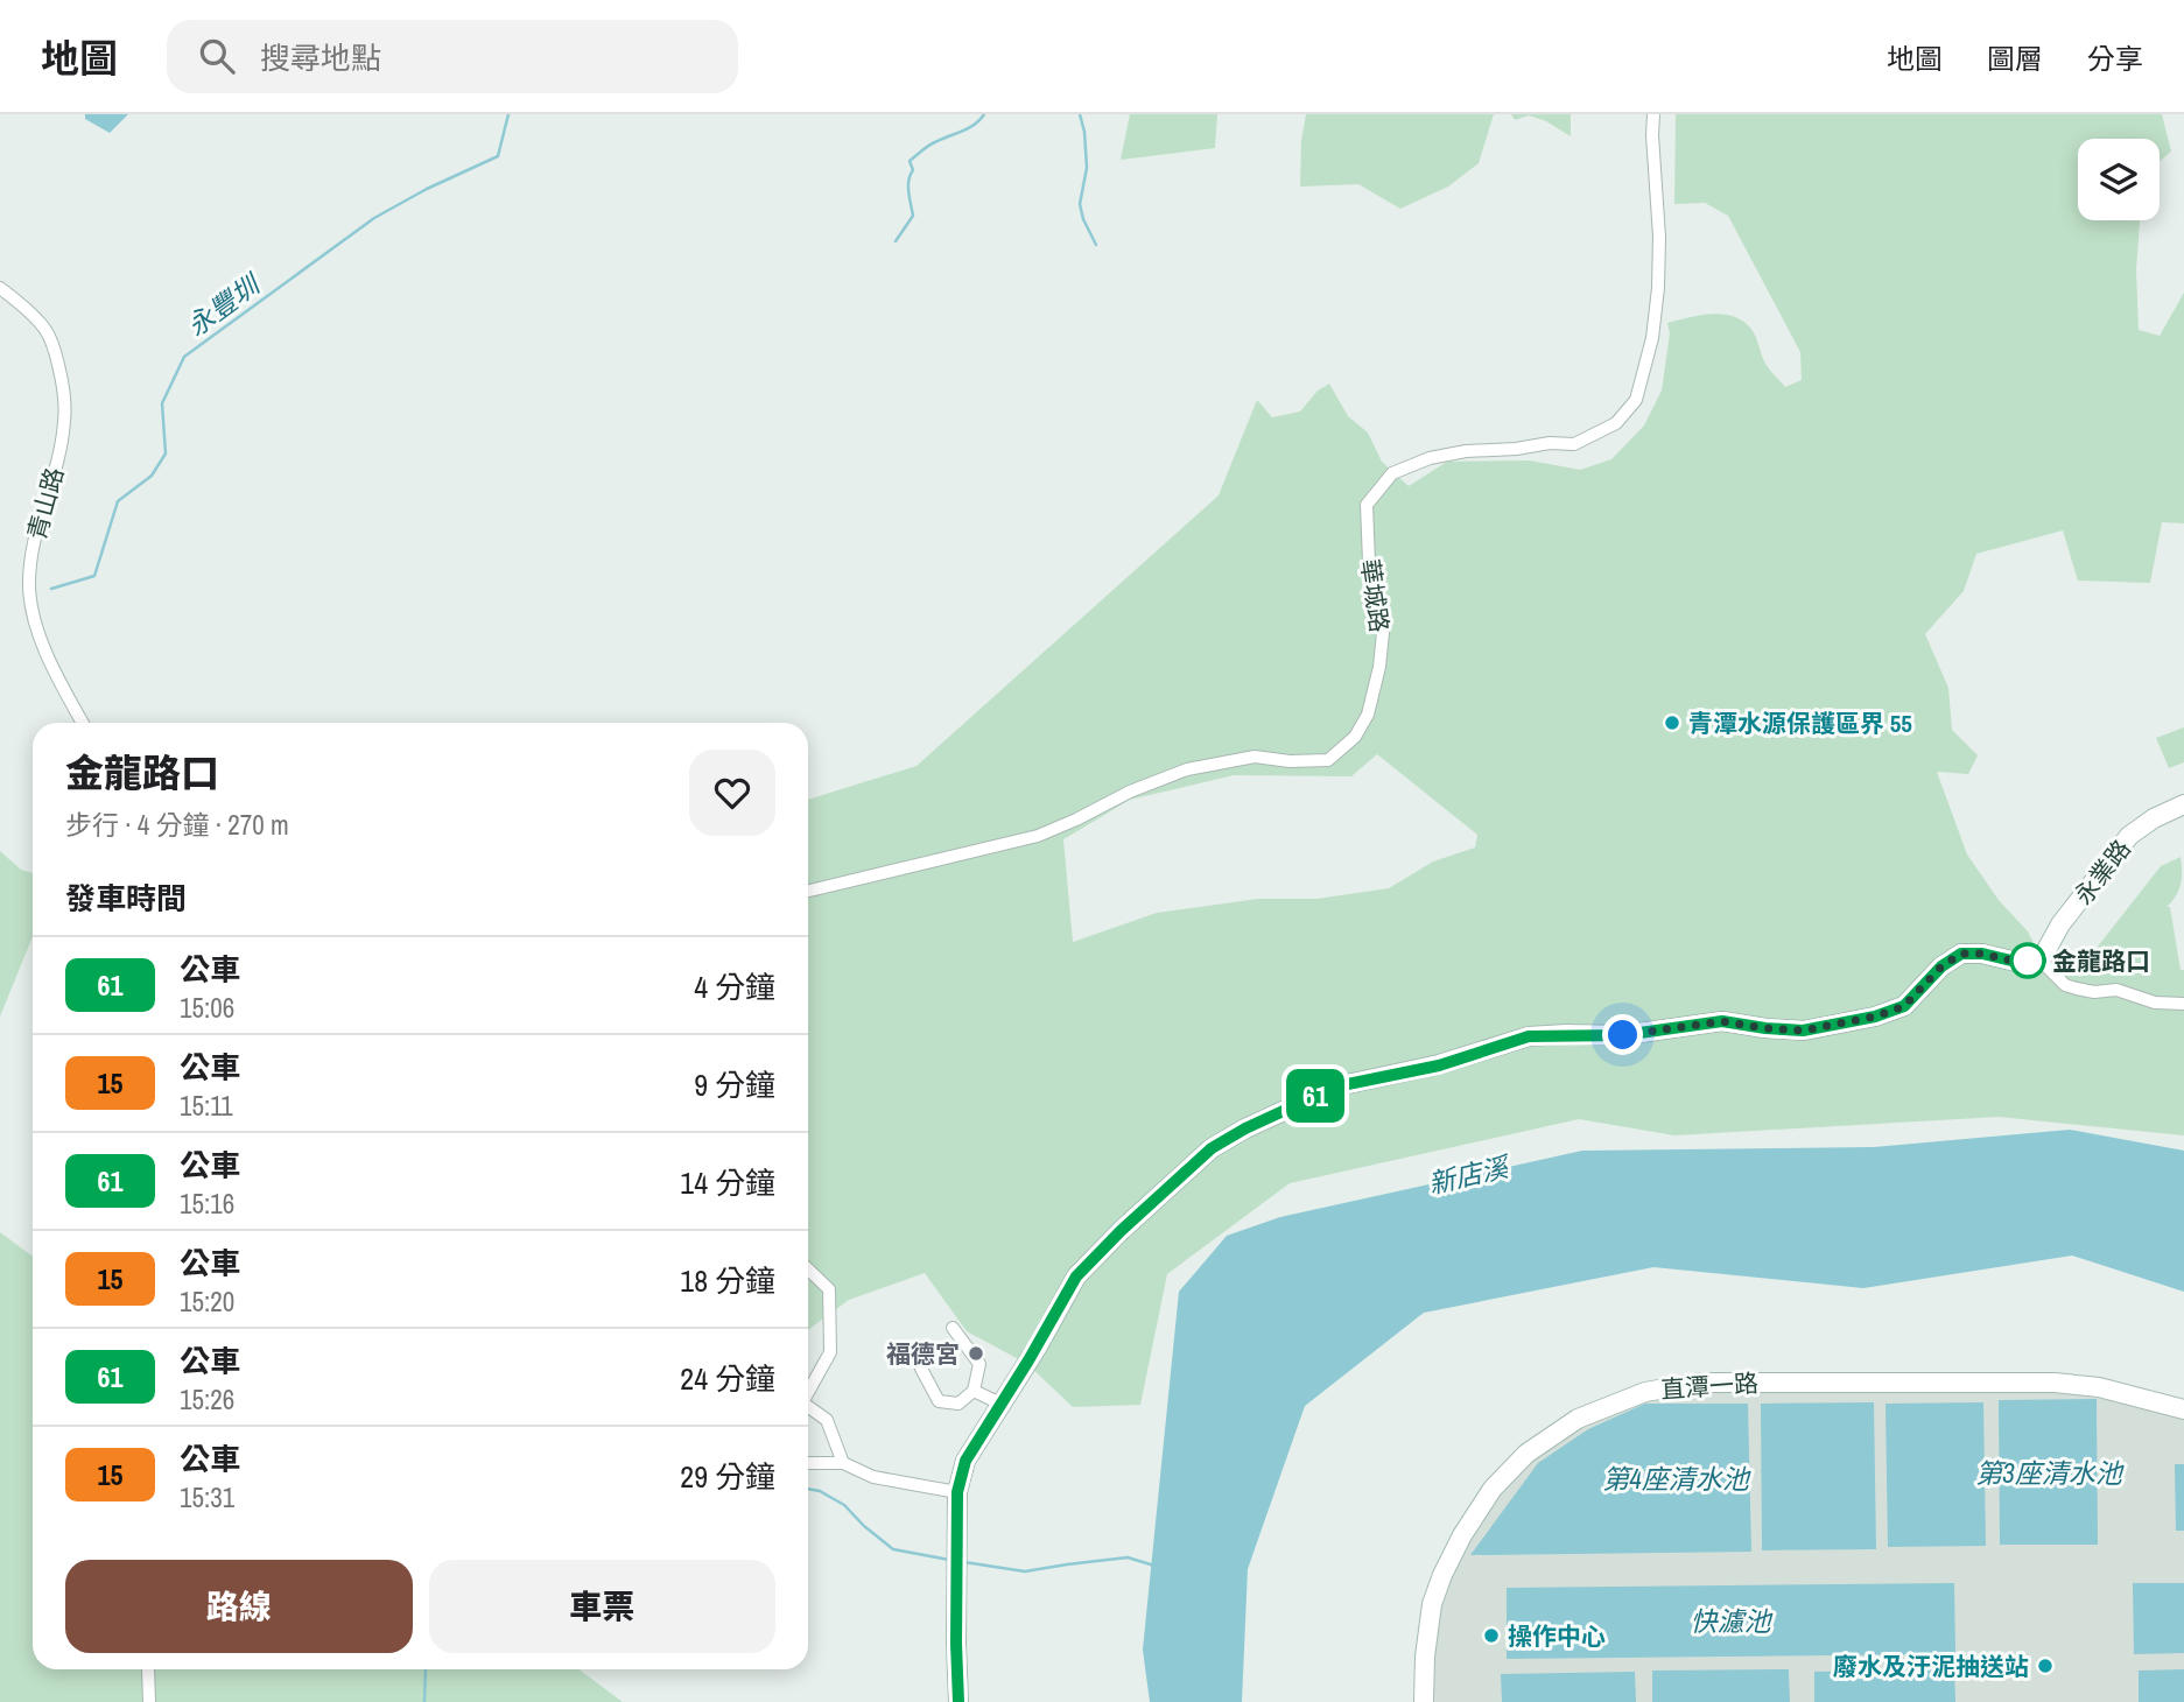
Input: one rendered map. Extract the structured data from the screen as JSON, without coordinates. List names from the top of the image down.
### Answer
{
  "streets": {
    "street": [
      "青山路",
      "華城路",
      "永業路",
      "直潭一路"
    ]
  },
  "water": [
    "永豐圳",
    "新店溪",
    "第3座清水池",
    "第4座清水池",
    "快濾池"
  ],
  "places": [
    "青潭水源保護區界 55",
    "金龍路口",
    "福德宮",
    "操作中心",
    "廢水及汙泥抽送站"
  ],
  "lines": ["bus line 61"],
  "page": {
    "header": "地圖",
    "search": "搜尋地點",
    "nav": ["地圖", "圖層", "分享"],
    "on_map": "61",
    "heading": [
      ["金龍路口", "步行 · 4 分鐘 · 270 m"],
      "發車時間"
    ],
    "list": [
      {
        "mark": "61",
        "name": "公車",
        "note": "15:06",
        "value": "4 分鐘"
      },
      {
        "mark": "15",
        "name": "公車",
        "note": "15:11",
        "value": "9 分鐘"
      },
      {
        "mark": "61",
        "name": "公車",
        "note": "15:16",
        "value": "14 分鐘"
      },
      {
        "mark": "15",
        "name": "公車",
        "note": "15:20",
        "value": "18 分鐘"
      },
      {
        "mark": "61",
        "name": "公車",
        "note": "15:26",
        "value": "24 分鐘"
      },
      {
        "mark": "15",
        "name": "公車",
        "note": "15:31",
        "value": "29 分鐘"
      }
    ],
    "buttons": ["路線", "車票"]
  }
}
